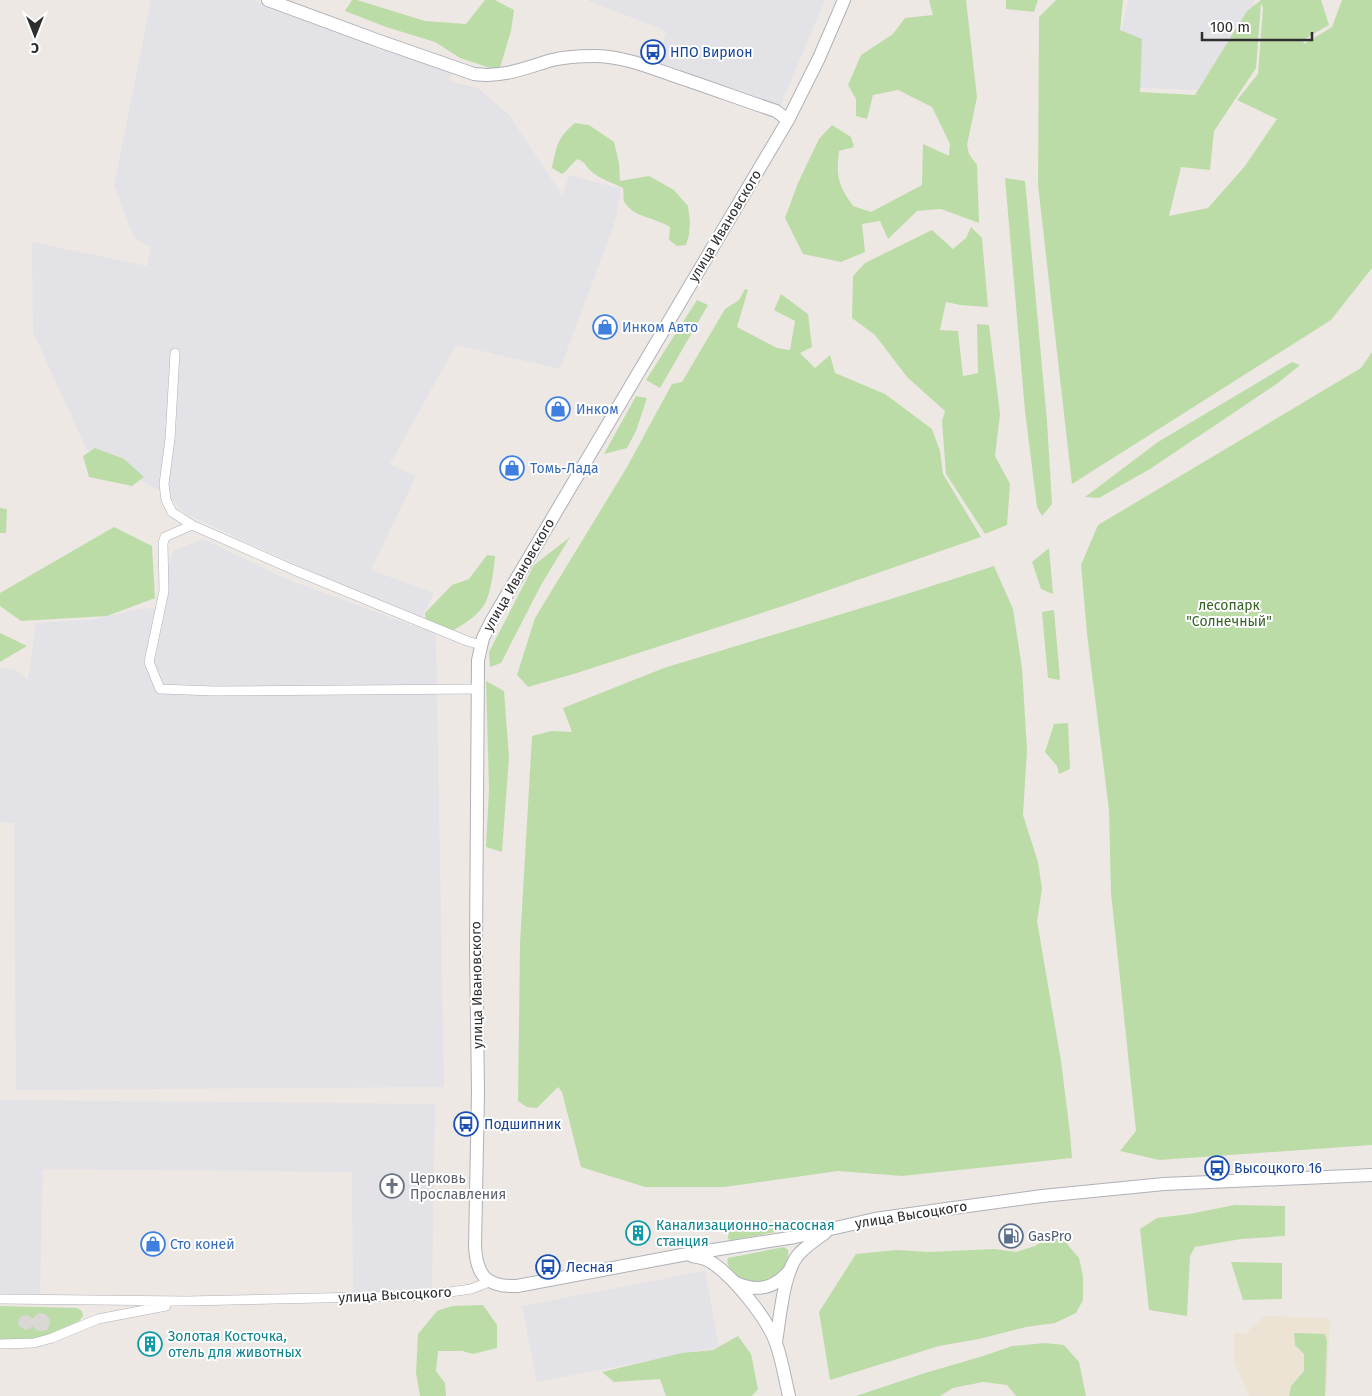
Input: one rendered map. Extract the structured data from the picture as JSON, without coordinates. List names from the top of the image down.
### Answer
{
  "streets": {
    "main road": ["улица Ивановского", "улица Высоцкого"]
  },
  "crossings": [
    ["улица Ивановского", "улица Высоцкого"]
  ],
  "parks": ["лесопарк \"Солнечный\""],
  "places": {
    "bus stop": [
      "НПО Вирион",
      "Подшипник",
      "Высоцкого 16",
      "Лесная"
    ],
    "shop": [
      "Инком Авто",
      "Инком",
      "Томь-Лада",
      "Сто коней"
    ],
    "church": ["Церковь Прославления"],
    "building": ["Канализационно-насосная станция", "Золотая Косточка, отель для животных"],
    "fuel station": ["GasPro"]
  },
  "scale_bar": "100 m",
  "north": "bottom"
}
